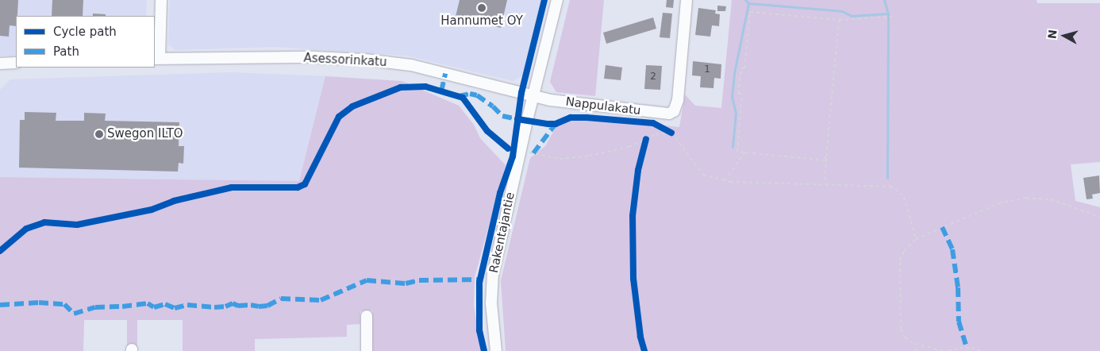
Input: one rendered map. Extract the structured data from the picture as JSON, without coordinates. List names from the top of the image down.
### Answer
{
  "streets": {
    "street": ["Asessorinkatu", "Nappulakatu", "Rakentajantie"]
  },
  "crossings": [
    ["Asessorinkatu", "Nappulakatu"],
    ["Asessorinkatu", "Rakentajantie"],
    ["Nappulakatu", "Rakentajantie"]
  ],
  "places": ["Hannumet OY", "Swegon ILTO"],
  "house_numbers": ["1", "2"],
  "legend": ["Cycle path", "Path"],
  "north": "left"
}
